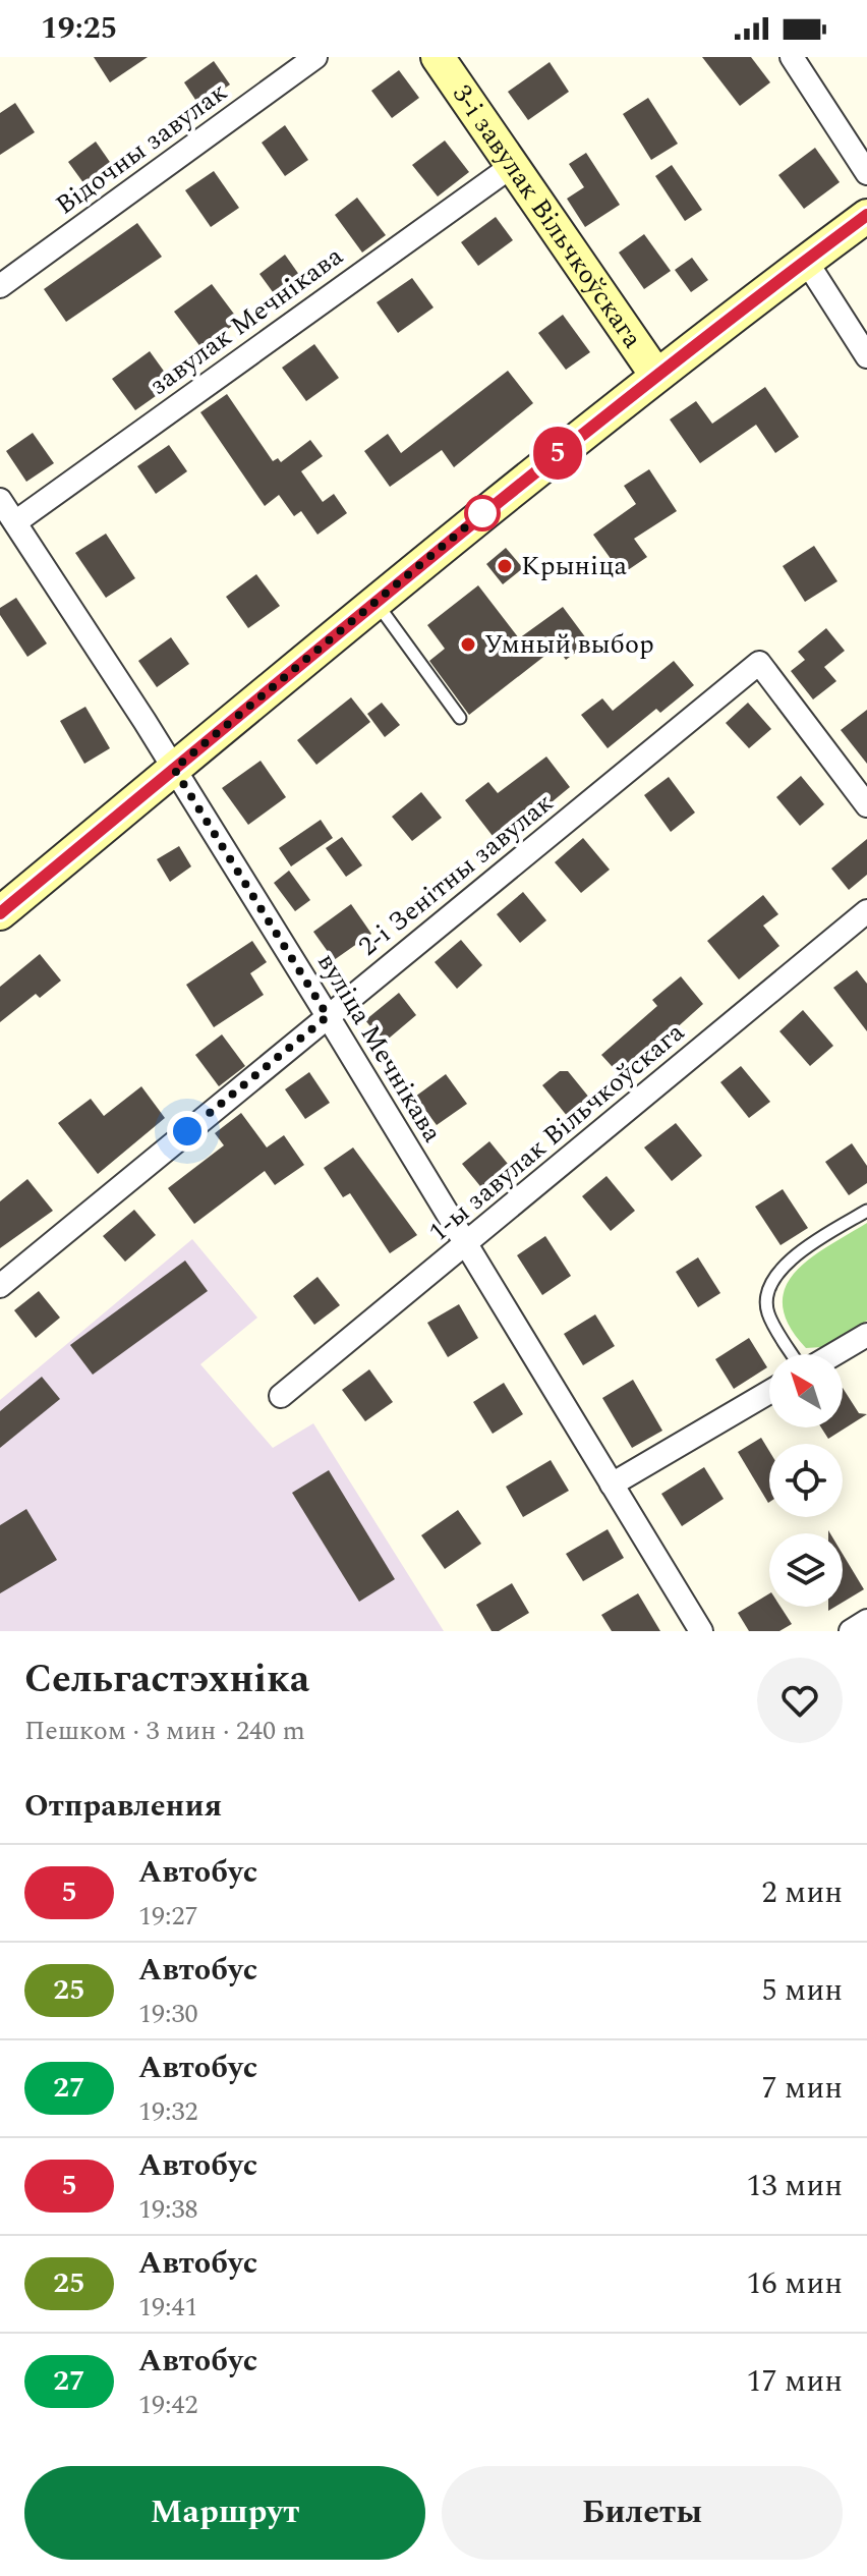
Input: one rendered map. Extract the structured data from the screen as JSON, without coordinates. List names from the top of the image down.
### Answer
{
  "streets": {
    "main road": ["3-і завулак Вільчкоўскага"],
    "street": [
      "Відочны завулак",
      "завулак Мечнікава",
      "2-і Зенітны завулак",
      "вуліца Мечнікава",
      "1-ы завулак Вільчкоўскага"
    ]
  },
  "crossings": [
    ["3-і завулак Вільчкоўскага", "завулак Мечнікава"],
    ["завулак Мечнікава", "вуліца Мечнікава"],
    ["2-і Зенітны завулак", "вуліца Мечнікава"],
    ["вуліца Мечнікава", "1-ы завулак Вільчкоўскага"]
  ],
  "places": ["Крыніца", "Умный выбор"],
  "lines": ["bus line 5"],
  "north": "top left",
  "page": {
    "status": "19:25",
    "on_map": "5",
    "heading": [
      ["Сельгастэхніка", "Пешком · 3 мин · 240 m"],
      "Отправления"
    ],
    "list": [
      {
        "mark": "5",
        "name": "Автобус",
        "note": "19:27",
        "value": "2 мин"
      },
      {
        "mark": "25",
        "name": "Автобус",
        "note": "19:30",
        "value": "5 мин"
      },
      {
        "mark": "27",
        "name": "Автобус",
        "note": "19:32",
        "value": "7 мин"
      },
      {
        "mark": "5",
        "name": "Автобус",
        "note": "19:38",
        "value": "13 мин"
      },
      {
        "mark": "25",
        "name": "Автобус",
        "note": "19:41",
        "value": "16 мин"
      },
      {
        "mark": "27",
        "name": "Автобус",
        "note": "19:42",
        "value": "17 мин"
      }
    ],
    "buttons": ["Маршрут", "Билеты"]
  }
}
